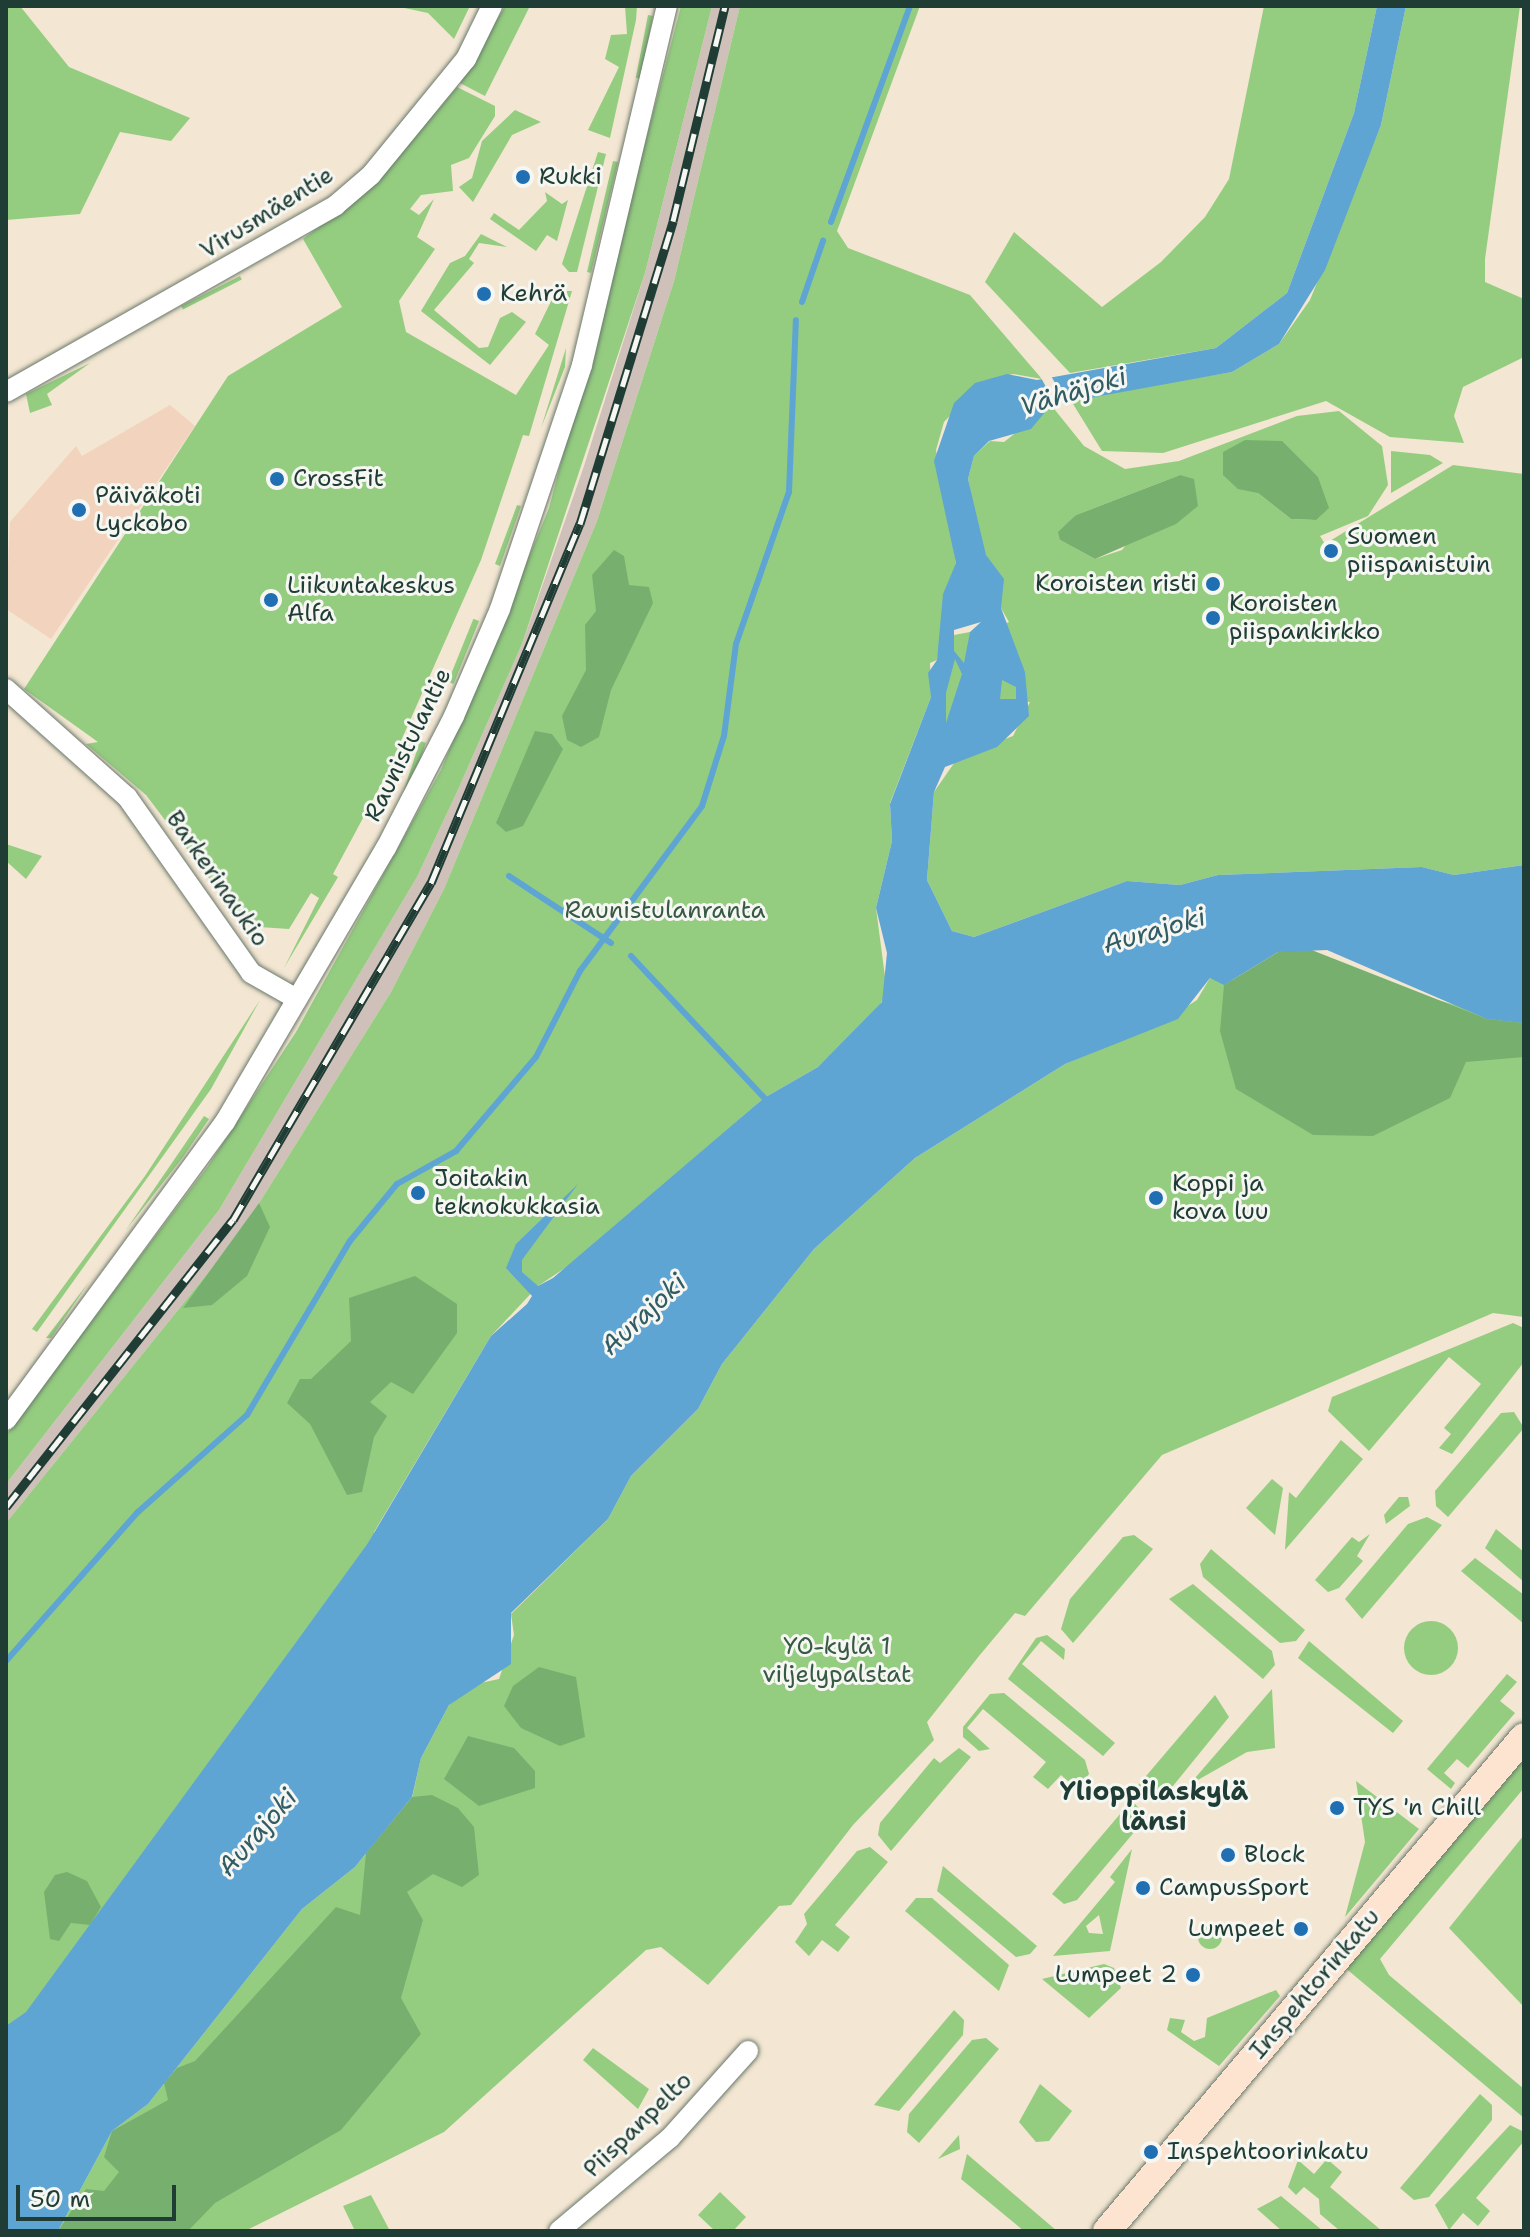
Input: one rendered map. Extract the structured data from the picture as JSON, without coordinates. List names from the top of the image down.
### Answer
{
  "streets": {
    "street": [
      "Virusmäentie",
      "Raunistulantie",
      "Barkerinaukio",
      "Inspehtorinkatu",
      "Piispanpelto"
    ]
  },
  "crossings": [
    ["Raunistulantie", "Barkerinaukio"]
  ],
  "districts": ["Ylioppilaskylä länsi"],
  "water": ["Vähäjoki", "Aurajoki"],
  "parks": ["Raunistulanranta", "YO-kylä 1 viljelypalstat"],
  "places": [
    "Rukki",
    "Kehrä",
    "CrossFit",
    "Päiväkoti Lyckobo",
    "Suomen piispanistuin",
    "Koroisten risti",
    "Liikuntakeskus Alfa",
    "Koroisten piispankirkko",
    "Joitakin teknokukkasia",
    "Koppi ja kova luu",
    "TYS 'n Chill",
    "Block",
    "CampusSport",
    "Lumpeet",
    "Lumpeet 2",
    "Inspehtoorinkatu"
  ],
  "scale_bar": "50 m"
}
